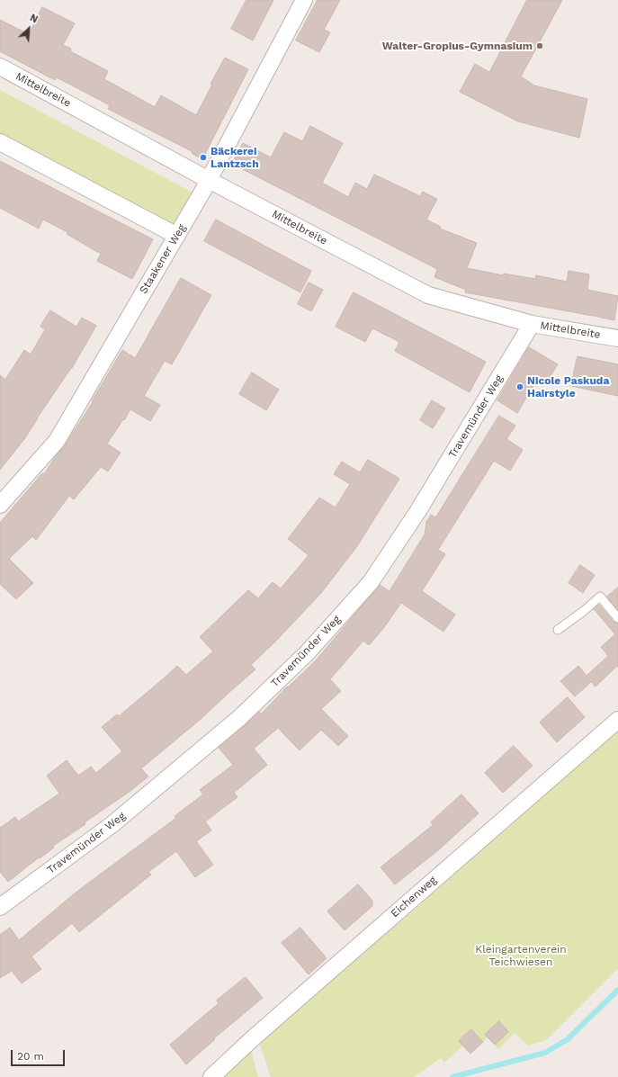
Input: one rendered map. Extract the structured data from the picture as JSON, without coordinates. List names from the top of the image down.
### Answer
{
  "streets": {
    "street": [
      "Mittelbreite",
      "Staakener Weg",
      "Travemünder Weg",
      "Eichenweg"
    ]
  },
  "crossings": [
    ["Mittelbreite", "Staakener Weg"],
    ["Mittelbreite", "Travemünder Weg"]
  ],
  "parks": ["Kleingartenverein Teichwiesen"],
  "places": ["Walter-Gropius-Gymnasium", "Bäckerei Lantzsch", "Nicole Paskuda Hairstyle"],
  "scale_bar": "20 m",
  "north": "top right"
}
